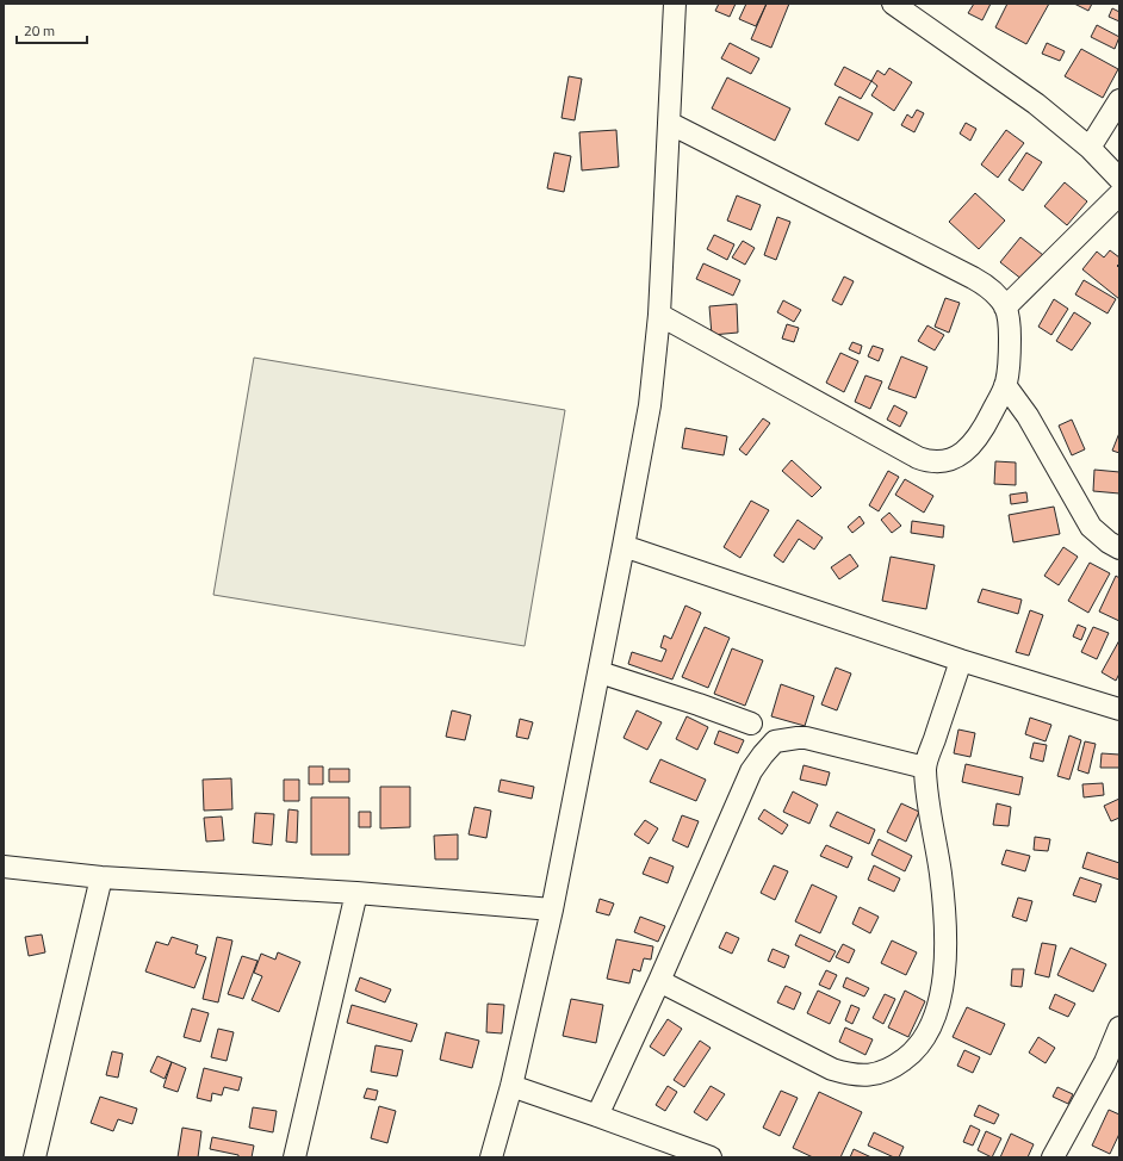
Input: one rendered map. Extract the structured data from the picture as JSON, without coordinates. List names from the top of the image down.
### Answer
{
  "scale_bar": "20 m"
}
